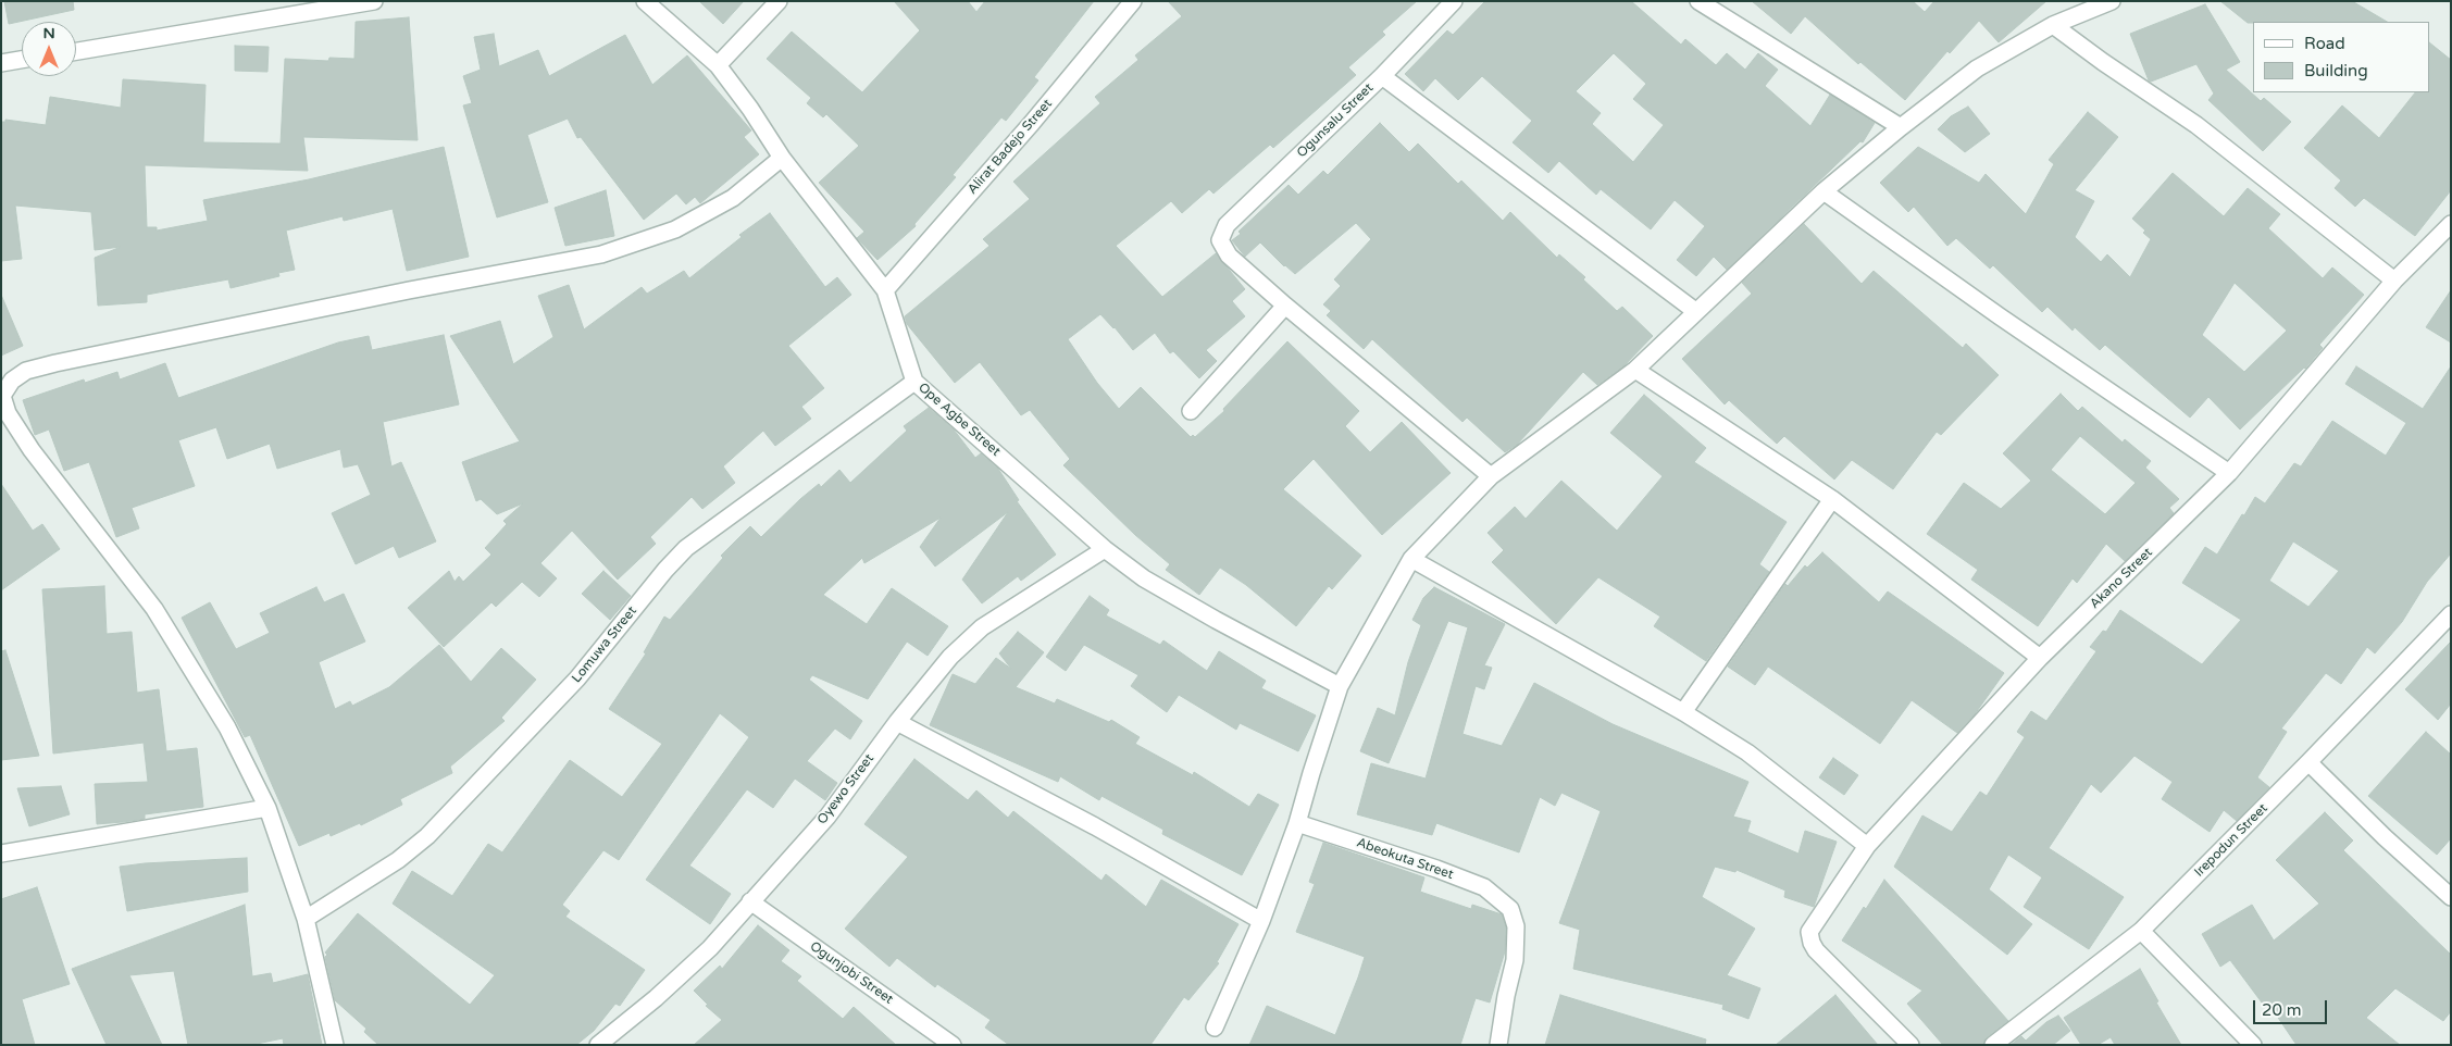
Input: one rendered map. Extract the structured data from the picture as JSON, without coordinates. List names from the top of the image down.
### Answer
{
  "streets": {
    "street": [
      "Ogunsalu Street",
      "Alirat Badejo Street",
      "Ope Agbe Street",
      "Akano Street",
      "Lomuwa Street",
      "Oyewo Street",
      "Irepodun Street",
      "Abeokuta Street",
      "Ogunjobi Street"
    ]
  },
  "crossings": [
    ["Alirat Badejo Street", "Ope Agbe Street"],
    ["Ope Agbe Street", "Lomuwa Street"],
    ["Ope Agbe Street", "Oyewo Street"],
    ["Oyewo Street", "Ogunjobi Street"]
  ],
  "legend": ["Road", "Building"],
  "scale_bar": "20 m",
  "north": "top"
}
